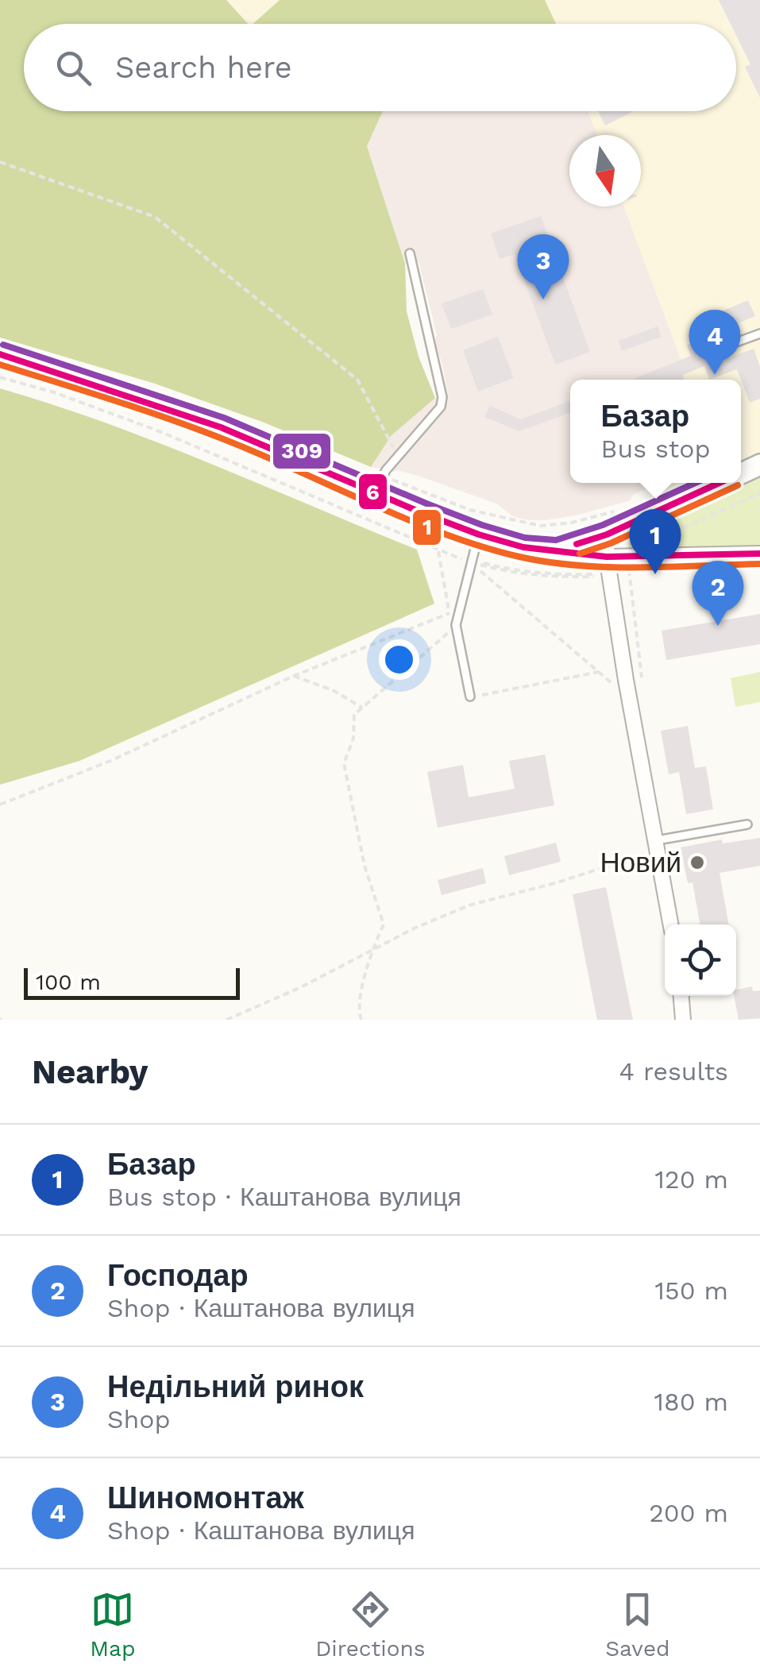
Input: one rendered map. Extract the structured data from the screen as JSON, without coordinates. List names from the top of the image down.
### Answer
{
  "places": ["Новий"],
  "lines": ["transit line 309", "transit line 6", "transit line 1"],
  "scale_bar": "100 m",
  "north": "bottom",
  "page": {
    "search": "Search here",
    "pins": [
      "3",
      "4",
      "1",
      "2"
    ],
    "popup": ["Базар", "Bus stop"],
    "scale": "100 m",
    "heading": ["Nearby", "4 results"],
    "list": [
      {
        "mark": "1",
        "name": "Базар",
        "note": "Bus stop · Каштанова вулиця",
        "value": "120 m"
      },
      {
        "mark": "2",
        "name": "Господар",
        "note": "Shop · Каштанова вулиця",
        "value": "150 m"
      },
      {
        "mark": "3",
        "name": "Недільний ринок",
        "note": "Shop",
        "value": "180 m"
      },
      {
        "mark": "4",
        "name": "Шиномонтаж",
        "note": "Shop · Каштанова вулиця",
        "value": "200 m"
      }
    ],
    "nav": ["Map", "Directions", "Saved"]
  }
}
